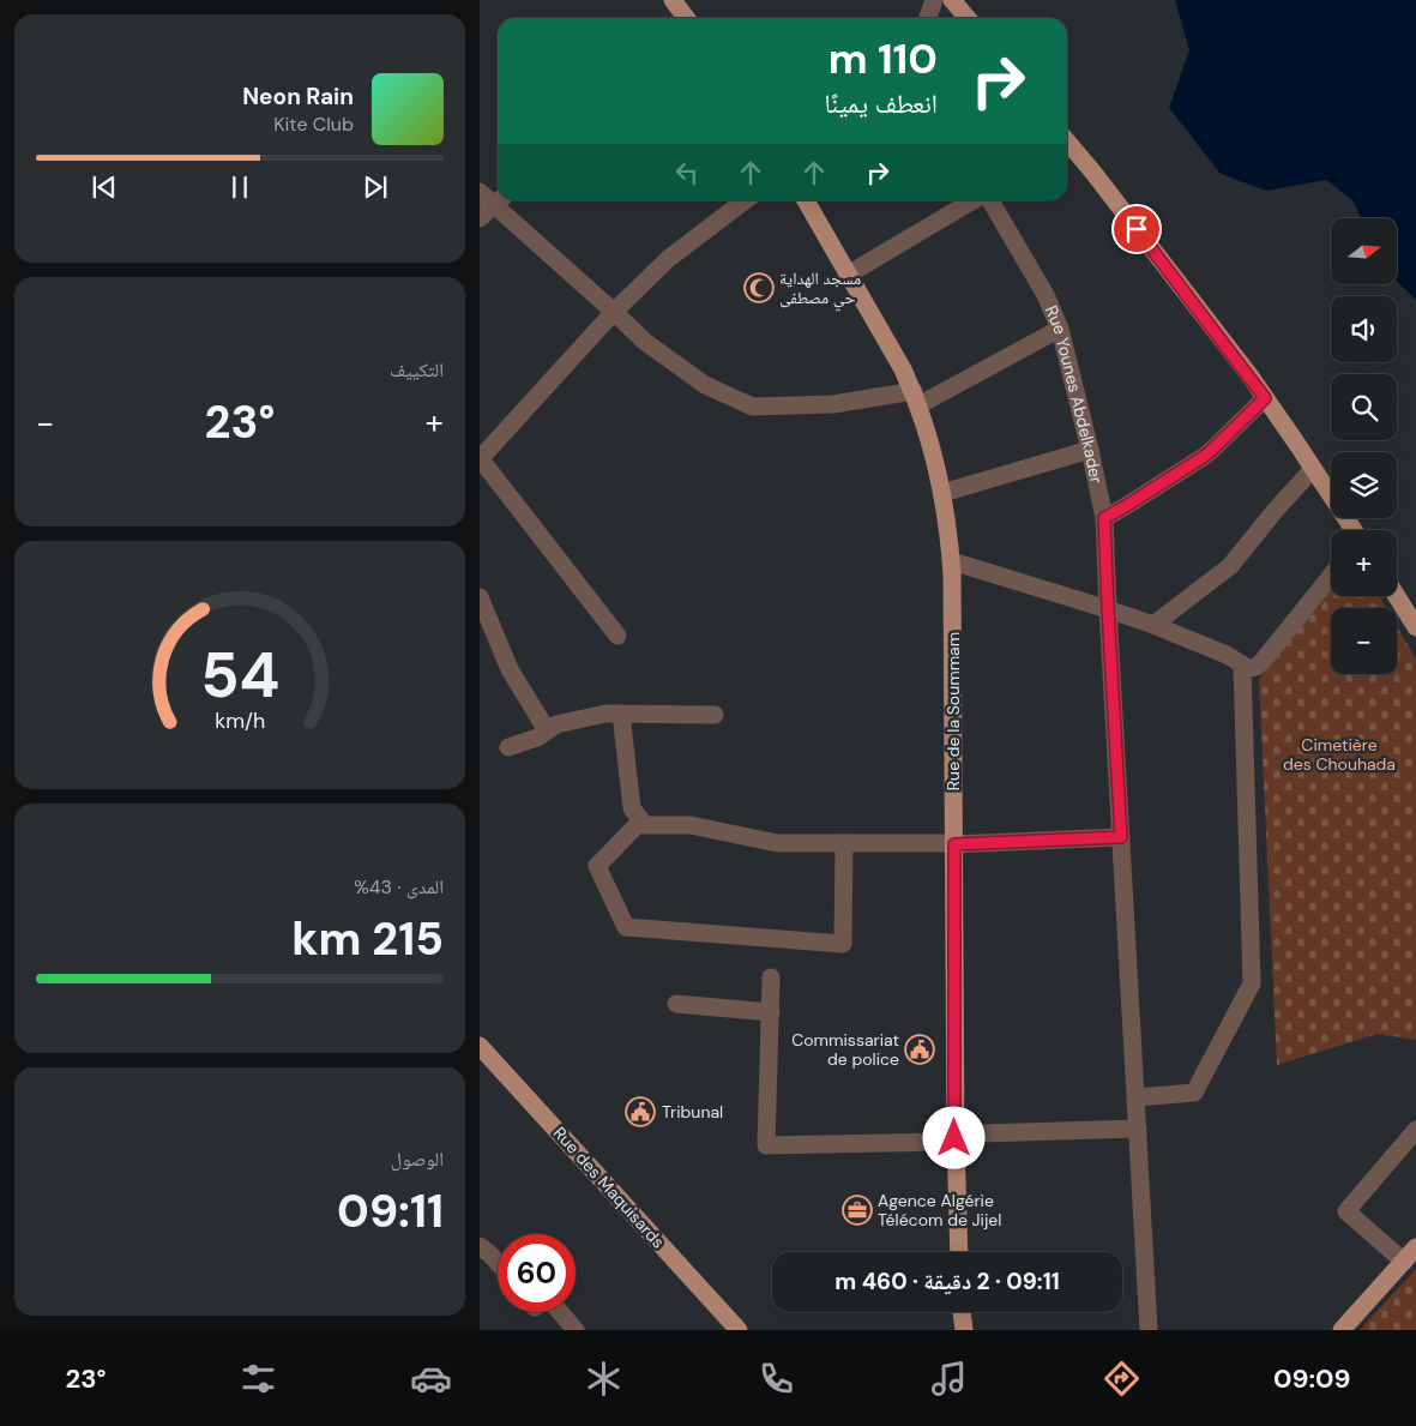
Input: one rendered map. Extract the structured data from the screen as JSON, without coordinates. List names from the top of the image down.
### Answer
{
  "streets": {
    "main road": ["Rue de la Soummam", "Rue des Maquisards"],
    "street": ["Rue Younes Abdelkader"]
  },
  "parks": ["Cimetière des Chouhada"],
  "places": {
    "mosque": ["مسجد الهداية حي مصطفى"],
    "public building": ["Commissariat de police", "Tribunal"],
    "office": ["Agence Algérie Télécom de Jijel"]
  },
  "north": "right",
  "page": {
    "turn": ["110 m", "انعطف يمينًا"],
    "song": ["Neon Rain", "Kite Club"],
    "map_buttons": ["+", "−"],
    "tile": [
      "التكييف",
      ["المدى · 43%", "215 km"],
      ["الوصول", "09:11"]
    ],
    "heat": ["−", "23°", "+"],
    "limit": "60",
    "trip": "09:11 · 2 دقيقة · 460 m",
    "tabs": ["09:09", "23°"],
    "gauge": ["54", "km/h"]
  }
}
